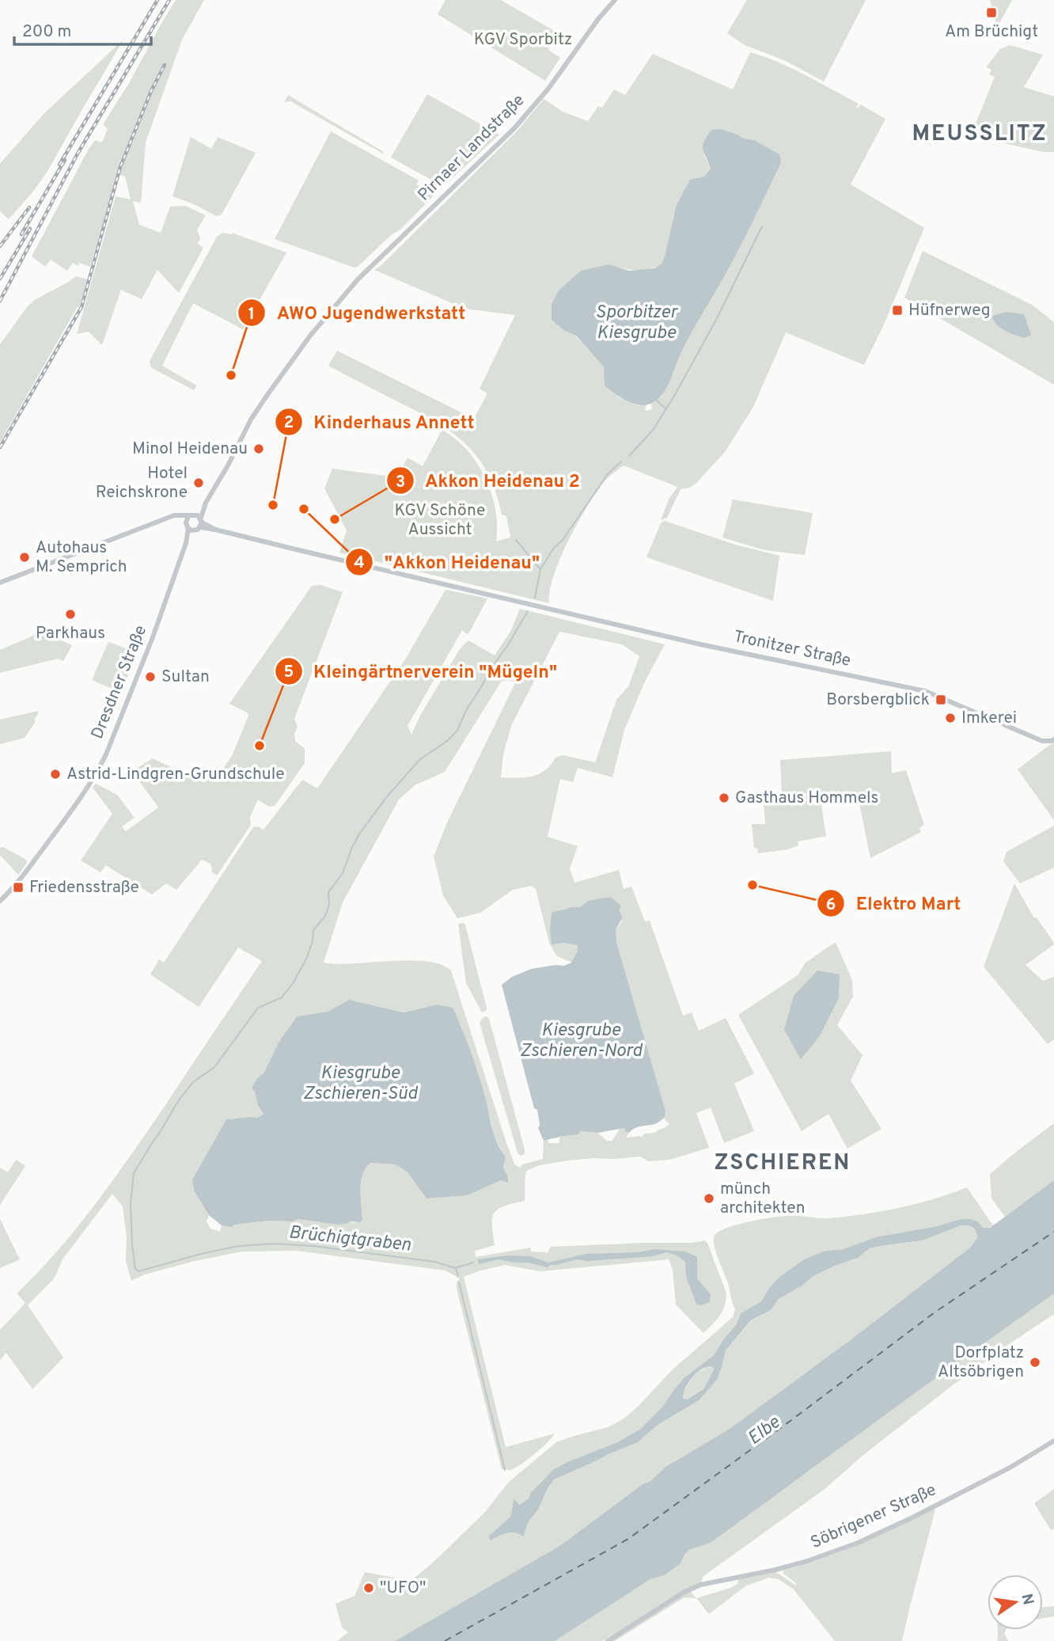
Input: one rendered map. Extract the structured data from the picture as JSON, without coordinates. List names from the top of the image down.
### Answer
{
  "streets": {
    "street": [
      "Pirnaer Landstraße",
      "Tronitzer Straße",
      "Dresdner Straße",
      "Söbrigener Straße"
    ]
  },
  "crossings": [
    ["Pirnaer Landstraße", "Tronitzer Straße"]
  ],
  "districts": ["MEUSSLITZ", "ZSCHIEREN"],
  "water": [
    "Sporbitzer Kiesgrube",
    "Kiesgrube Zschieren-Nord",
    "Kiesgrube Zschieren-Süd",
    "Brüchigtgraben",
    "Elbe"
  ],
  "parks": ["KGV Sporbitz", "KGV Schöne Aussicht"],
  "places": {
    "transit": [
      "Am Brüchigt",
      "Hüfnerweg",
      "Borsbergblick",
      "Friedensstraße"
    ],
    "other": [
      "AWO Jugendwerkstatt",
      "Minol Heidenau",
      "Hotel Reichskrone",
      "Kinderhaus Annett",
      "\"Akkon Heidenau\"",
      "Akkon Heidenau 2",
      "Autohaus M. Semprich",
      "Parkhaus",
      "Sultan",
      "Imkerei",
      "Kleingärtnerverein \"Mügeln\"",
      "Astrid-Lindgren-Grundschule",
      "Gasthaus Hommels",
      "Elektro Mart",
      "münch architekten",
      "Dorfplatz Altsöbrigen",
      "\"UFO\""
    ]
  },
  "scale_bar": "200 m",
  "north": "right"
}
